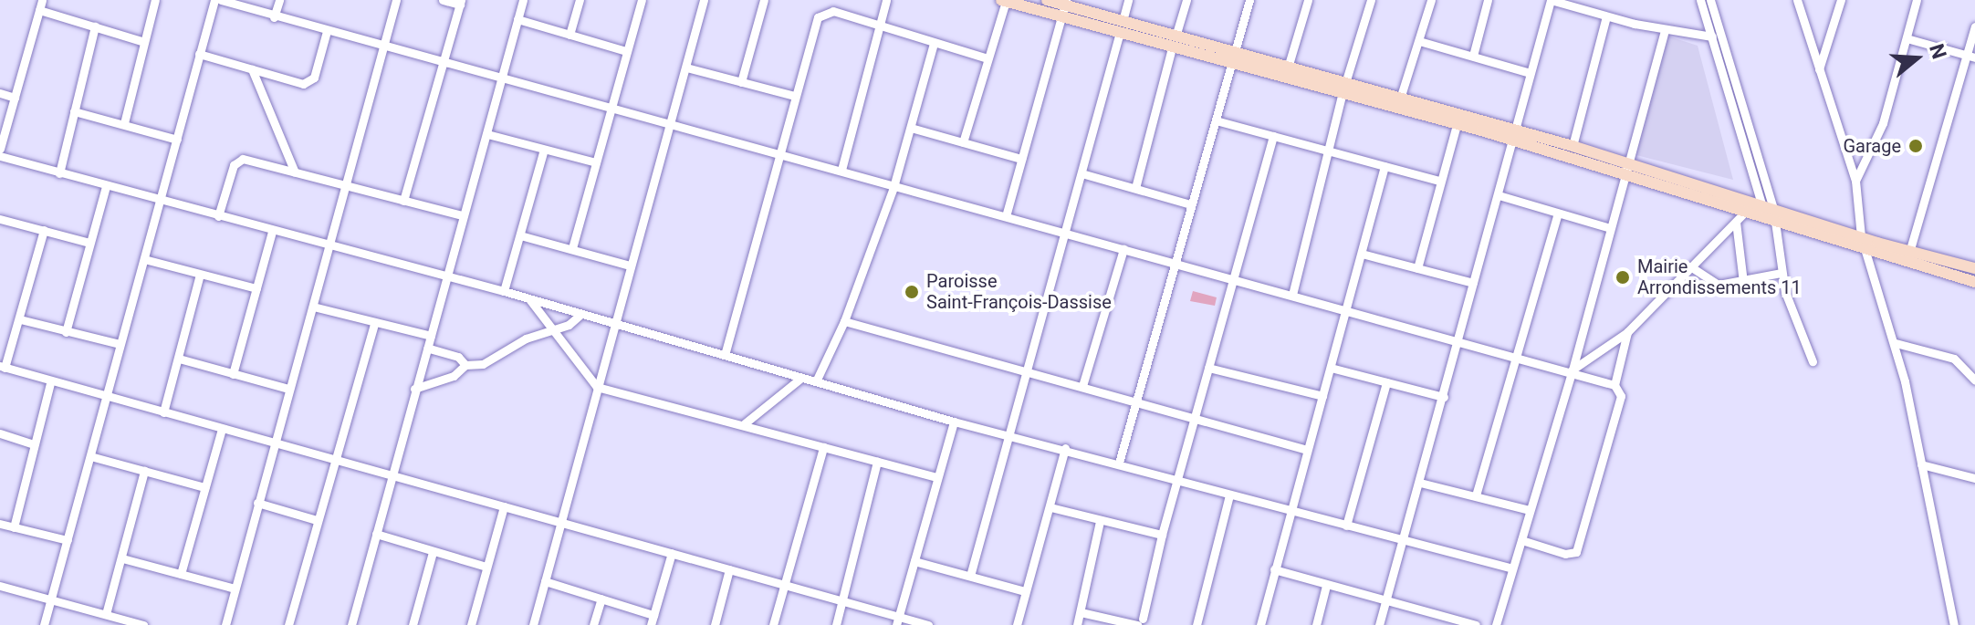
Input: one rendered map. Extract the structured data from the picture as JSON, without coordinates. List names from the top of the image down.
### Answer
{
  "places": ["Garage", "Mairie Arrondissements 11", "Paroisse Saint-François-Dassise"],
  "north": "right"
}
